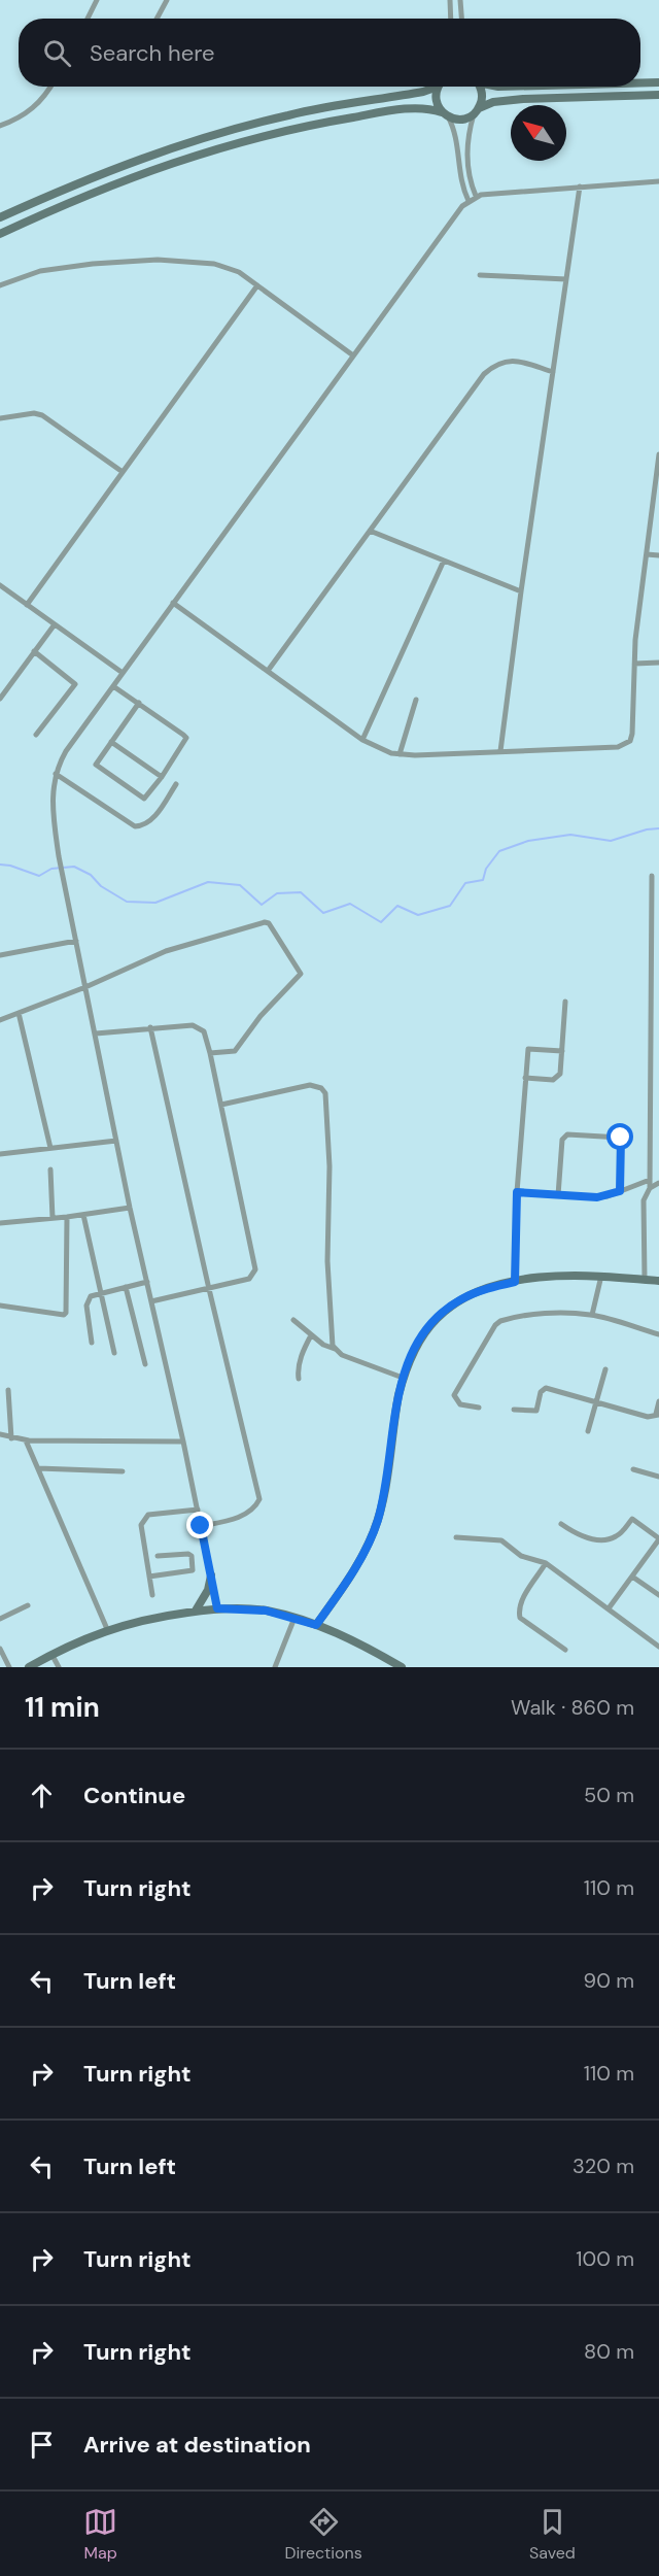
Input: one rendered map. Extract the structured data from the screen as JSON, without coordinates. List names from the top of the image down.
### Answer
{
  "north": "top left",
  "page": {
    "search": "Search here",
    "heading": ["11 min", "Walk · 860 m"],
    "list": [
      ["Continue", "50 m"],
      ["Turn right", "110 m"],
      ["Turn left", "90 m"],
      ["Turn right", "110 m"],
      ["Turn left", "320 m"],
      ["Turn right", "100 m"],
      ["Turn right", "80 m"],
      "Arrive at destination"
    ],
    "nav": ["Map", "Directions", "Saved"]
  }
}
